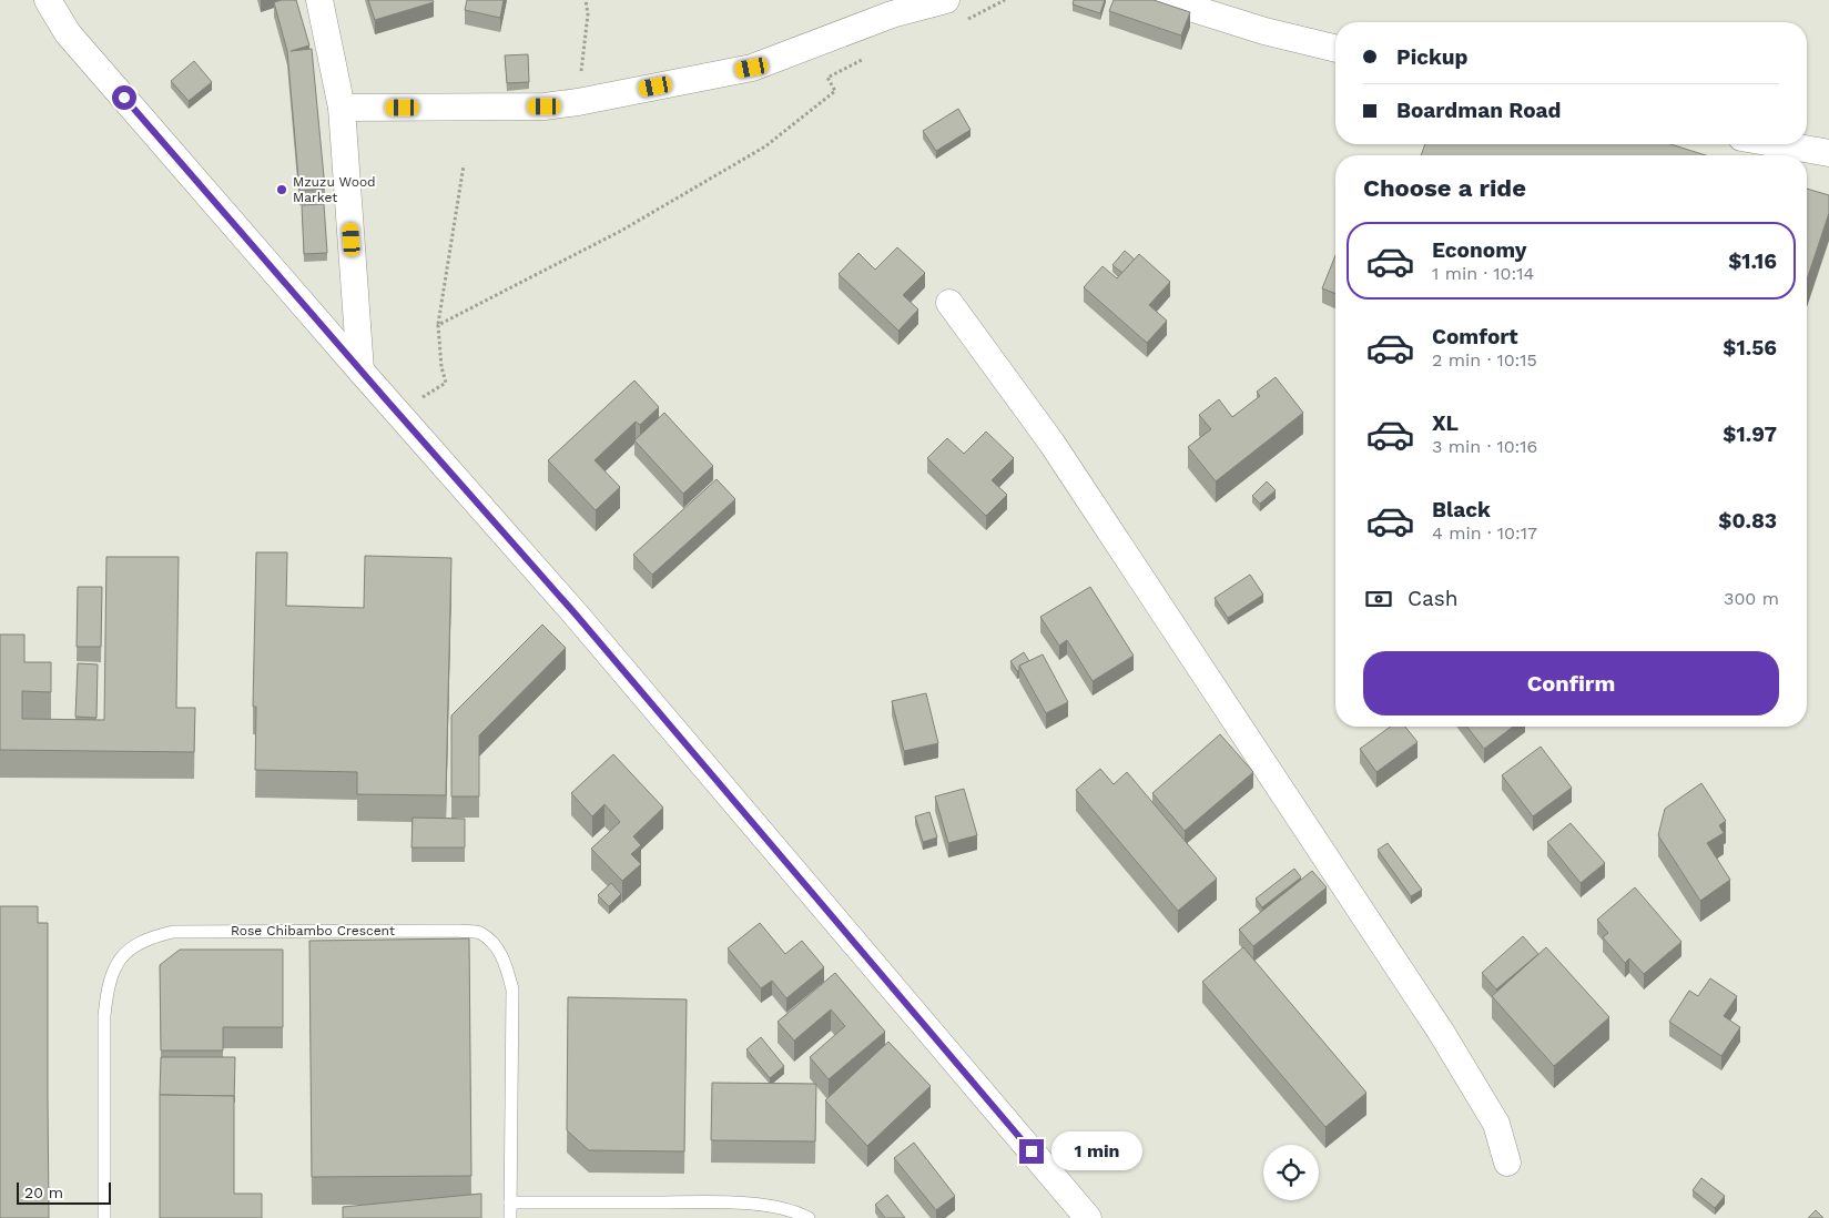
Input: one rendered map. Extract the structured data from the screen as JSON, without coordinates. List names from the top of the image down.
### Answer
{
  "streets": {
    "lane": ["Rose Chibambo Crescent"]
  },
  "places": ["Mzuzu Wood Market"],
  "scale_bar": "20 m",
  "page": {
    "banner": ["Pickup", "Boardman Road"],
    "heading": "Choose a ride",
    "list": [
      {
        "name": "Economy",
        "note": "1 min · 10:14",
        "value": "$1.16"
      },
      {
        "name": "Comfort",
        "note": "2 min · 10:15",
        "value": "$1.56"
      },
      {
        "name": "XL",
        "note": "3 min · 10:16",
        "value": "$1.97"
      },
      {
        "name": "Black",
        "note": "4 min · 10:17",
        "value": "$0.83"
      }
    ],
    "pay": ["Cash", "300 m"],
    "buttons": "Confirm",
    "bubble": "1 min",
    "scale": "20 m"
  }
}
